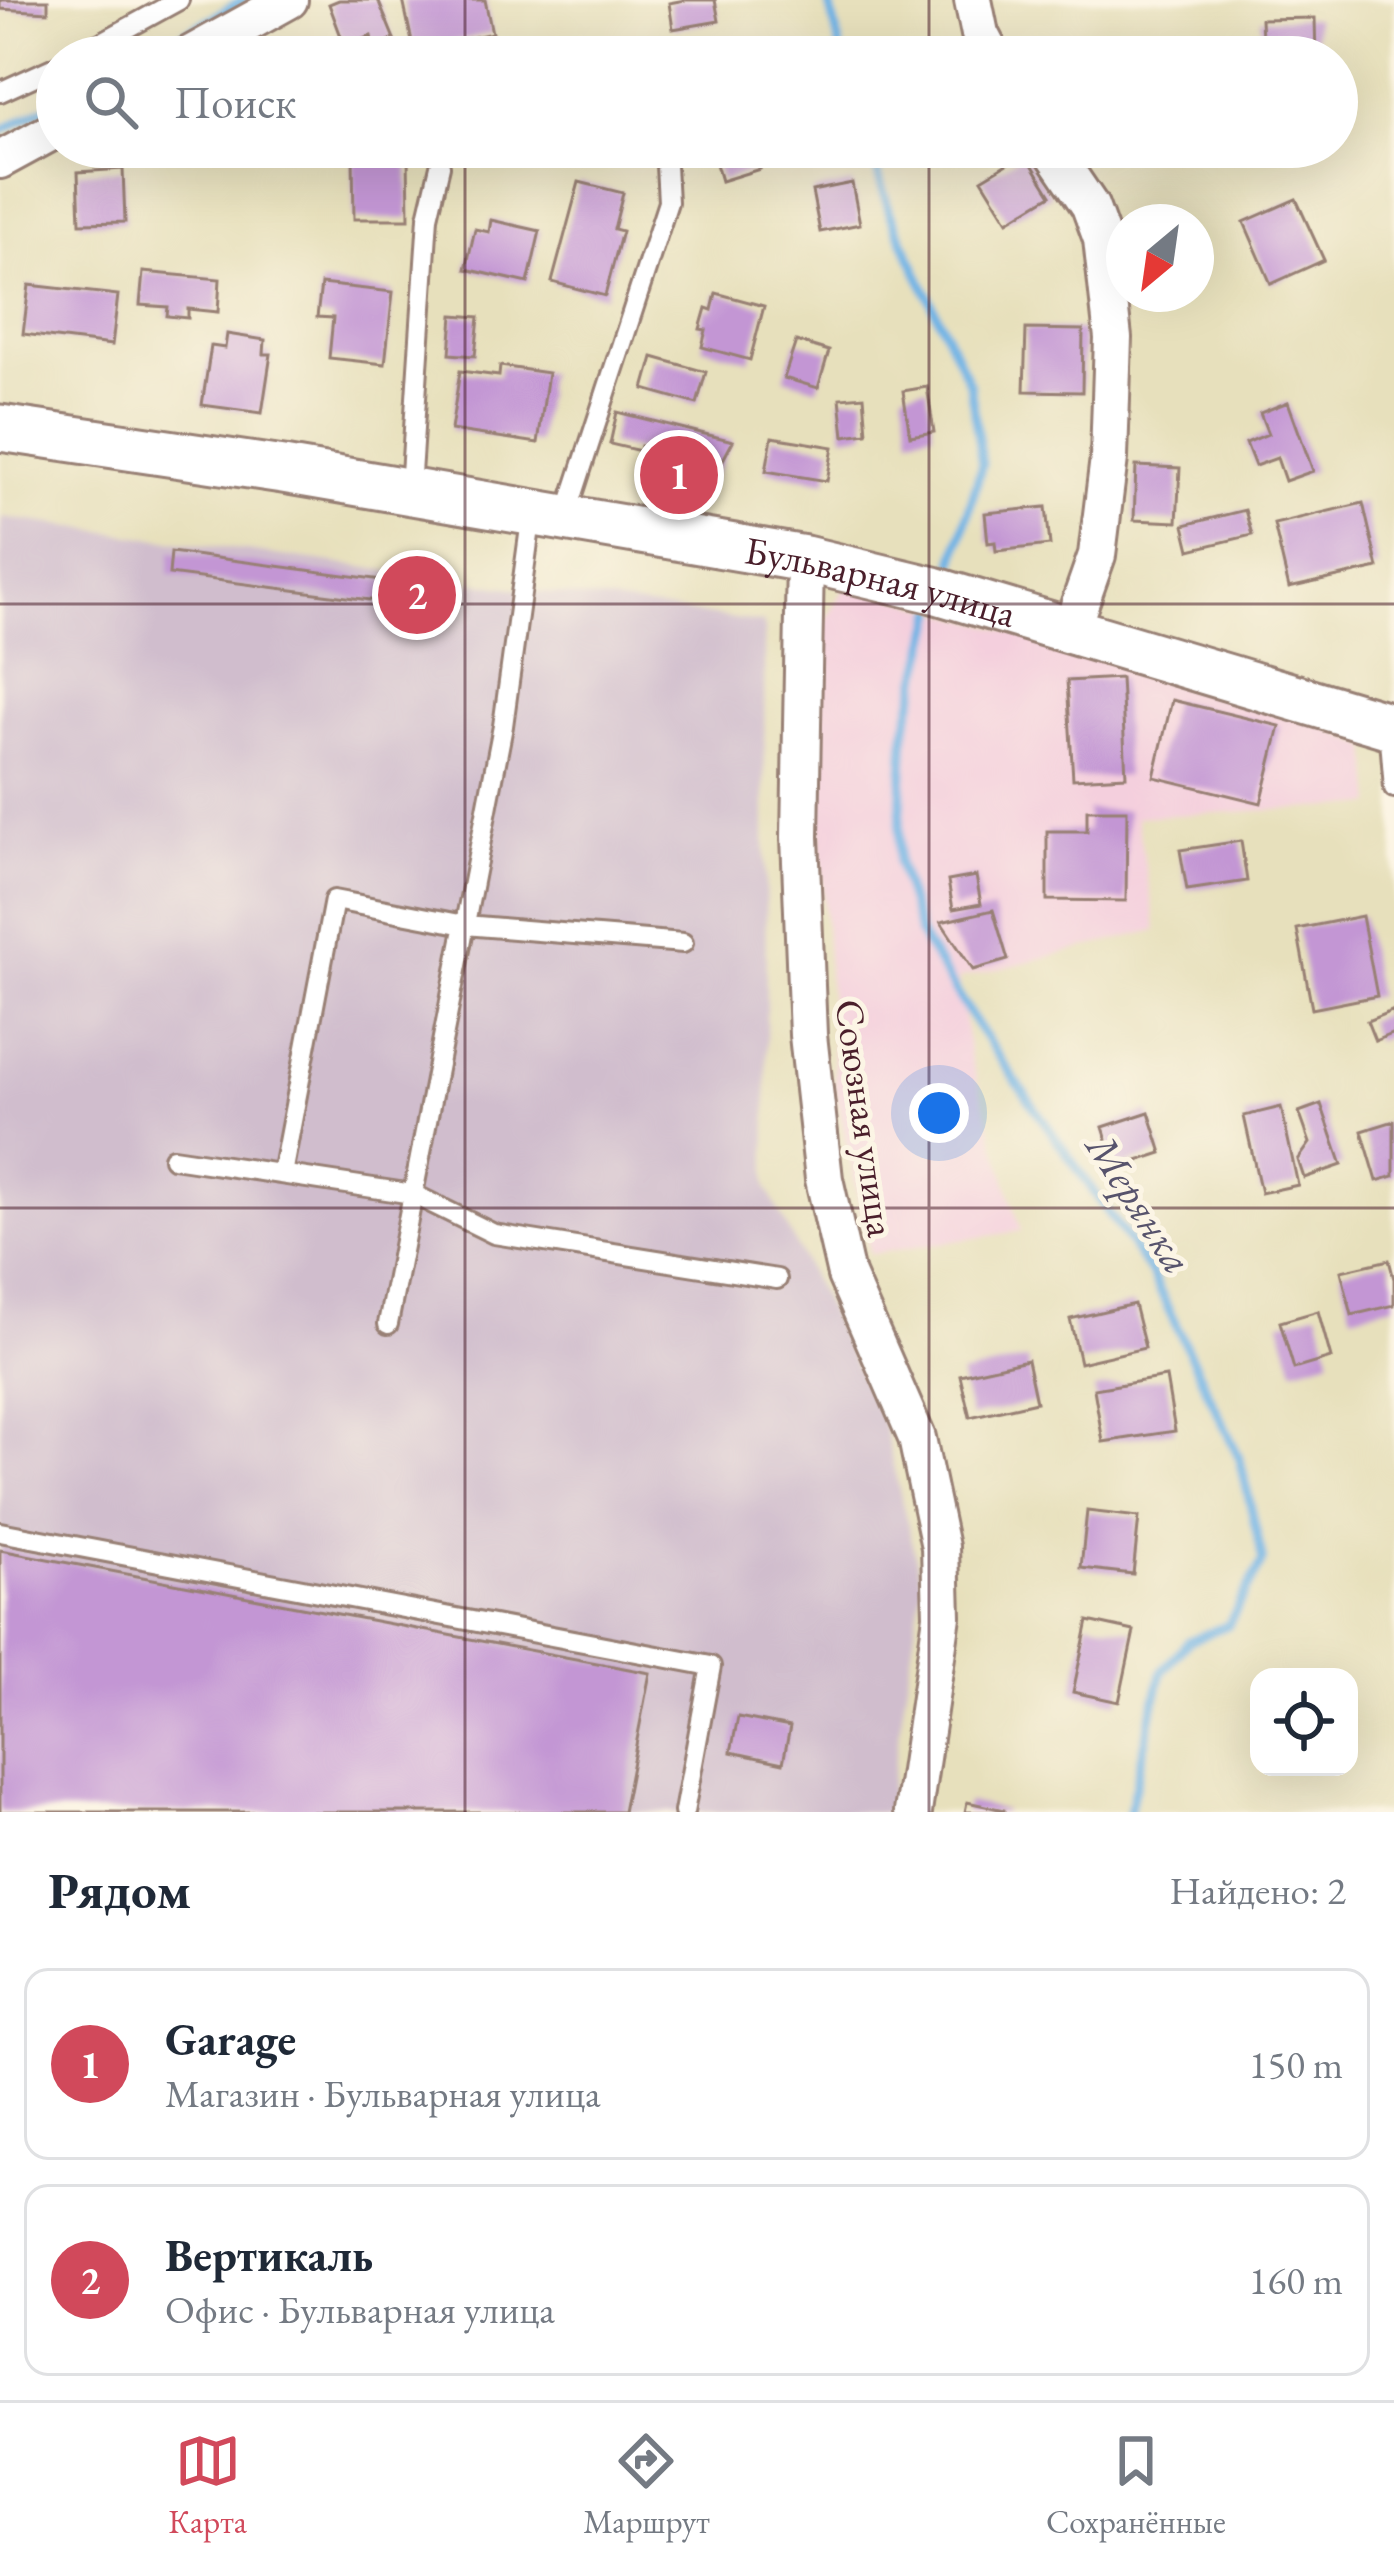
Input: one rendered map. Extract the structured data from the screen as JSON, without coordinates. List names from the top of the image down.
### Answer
{
  "streets": {
    "street": ["Бульварная улица", "Союзная улица"]
  },
  "crossings": [
    ["Бульварная улица", "Союзная улица"]
  ],
  "water": ["Мерянка"],
  "north": "bottom left",
  "page": {
    "search": "Поиск",
    "pins": ["1", "2"],
    "heading": ["Рядом", "Найдено: 2"],
    "list": [
      {
        "mark": "1",
        "name": "Garage",
        "note": "Магазин · Бульварная улица",
        "value": "150 m"
      },
      {
        "mark": "2",
        "name": "Вертикаль",
        "note": "Офис · Бульварная улица",
        "value": "160 m"
      }
    ],
    "nav": ["Карта", "Маршрут", "Сохранённые"]
  }
}
